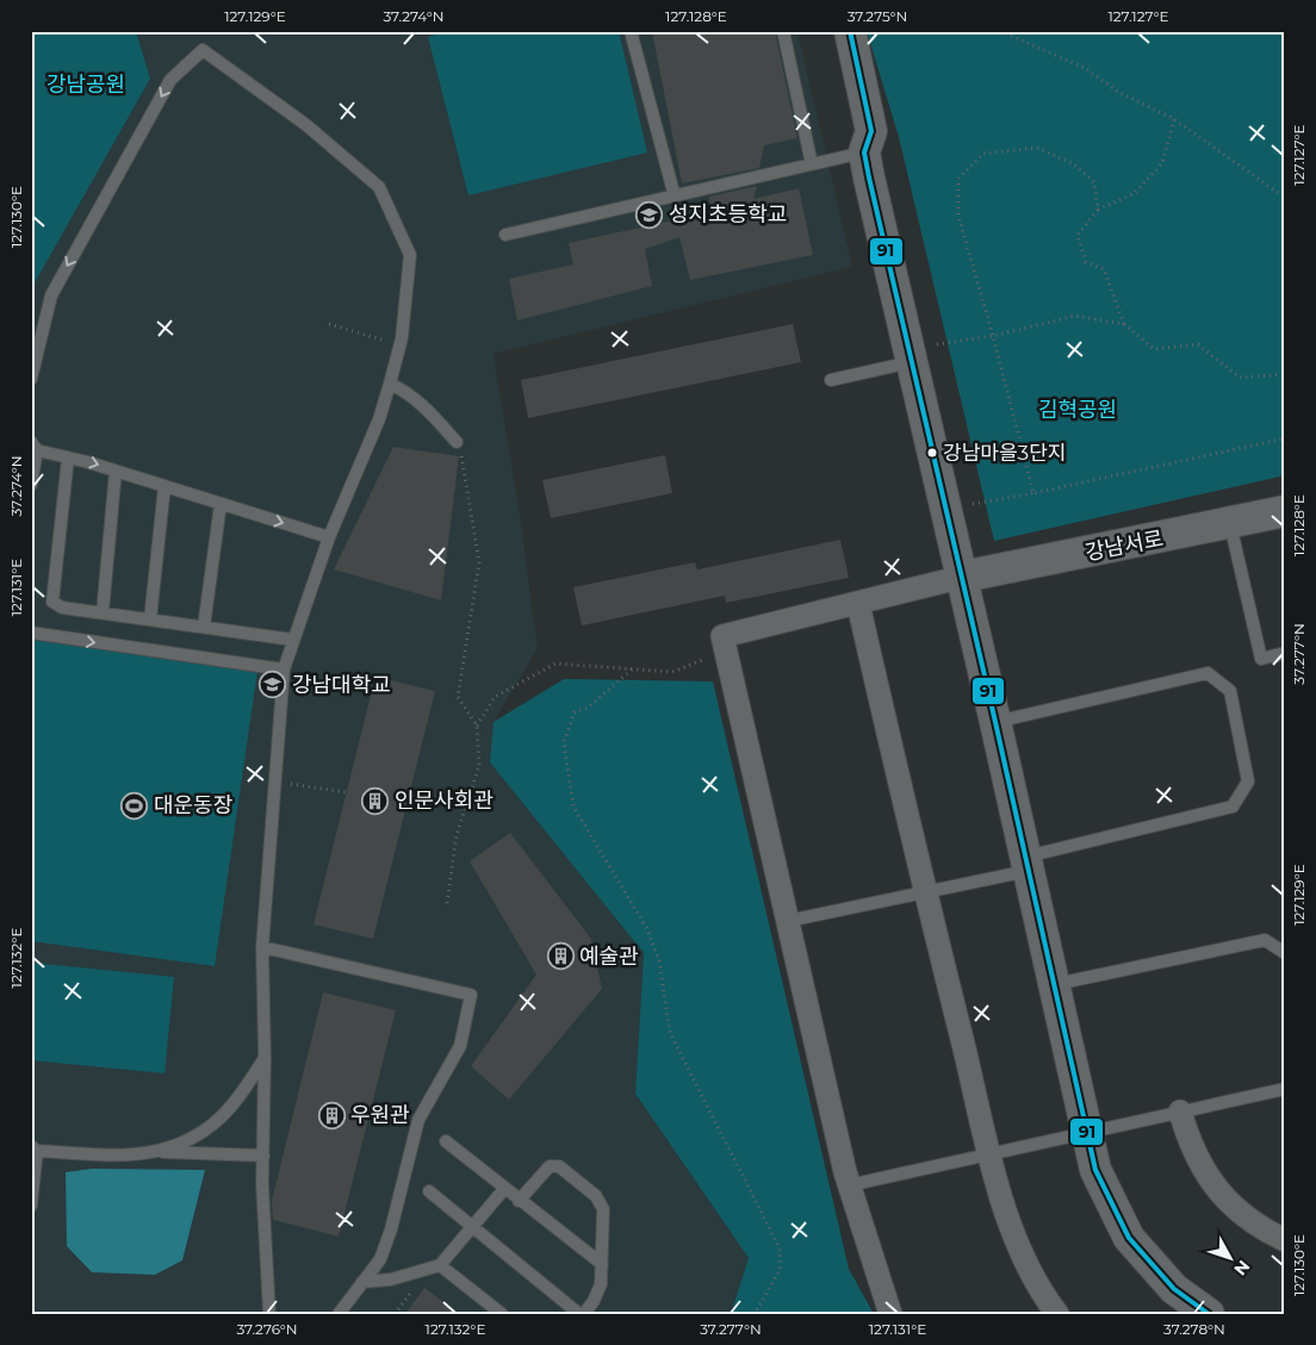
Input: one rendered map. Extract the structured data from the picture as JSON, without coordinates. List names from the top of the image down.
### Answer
{
  "streets": {
    "street": ["강남서로"]
  },
  "parks": ["강남공원", "김혁공원"],
  "places": {
    "school or university": ["성지초등학교", "강남대학교"],
    "other": ["강남마을3단지"],
    "building": ["인문사회관", "예술관", "우원관"],
    "sports": ["대운동장"]
  },
  "lines": ["transit line 91"],
  "north": "bottom right",
  "coordinates": [
    "127.129°E",
    "37.274°N",
    "127.128°E",
    "37.275°N",
    "127.127°E",
    "127.130°E",
    "127.131°E",
    "37.277°N",
    "127.132°E",
    "37.276°N",
    "37.278°N"
  ]
}
